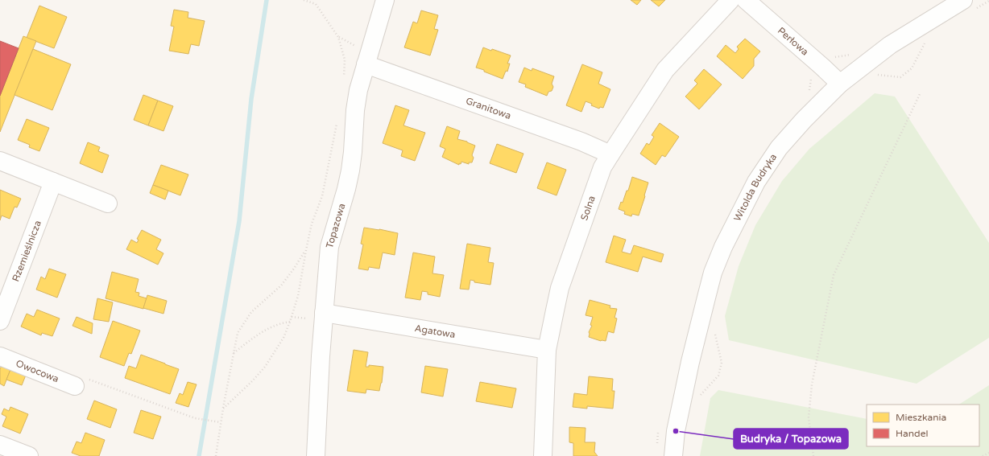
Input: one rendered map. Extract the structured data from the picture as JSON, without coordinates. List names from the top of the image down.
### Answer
{
  "streets": {
    "street": [
      "Perłowa",
      "Granitowa",
      "Witolda Budryka",
      "Solna",
      "Topazowa",
      "Rzemieślnicza",
      "Agatowa",
      "Owocowa"
    ]
  },
  "crossings": [
    ["Perłowa", "Witolda Budryka"],
    ["Granitowa", "Solna"],
    ["Granitowa", "Topazowa"],
    ["Solna", "Agatowa"],
    ["Topazowa", "Agatowa"]
  ],
  "places": ["Budryka / Topazowa"],
  "legend": ["Mieszkania", "Handel"]
}
